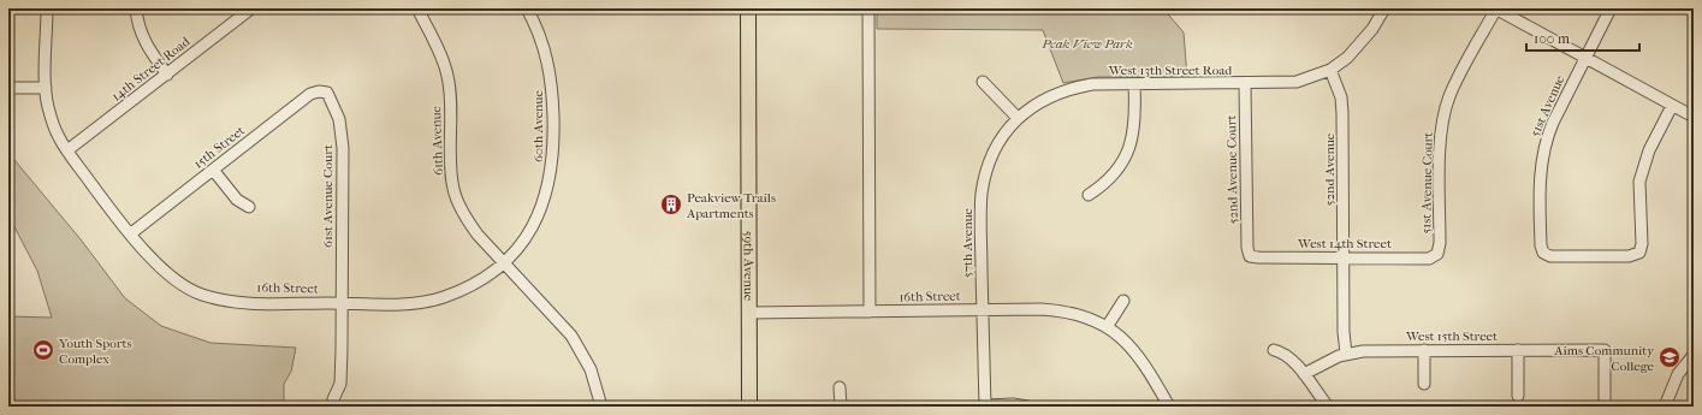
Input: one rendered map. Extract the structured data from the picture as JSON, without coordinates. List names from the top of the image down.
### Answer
{
  "streets": {
    "main road": ["59th Avenue"],
    "street": [
      "14th Street Road",
      "West 13th Street Road",
      "51st Avenue",
      "60th Avenue",
      "61th Avenue",
      "15th Street",
      "52nd Avenue Court",
      "52nd Avenue",
      "51st Avenue Court",
      "61st Avenue Court",
      "57th Avenue",
      "West 14th Street",
      "16th Street",
      "West 15th Street"
    ]
  },
  "crossings": [
    ["14th Street Road", "16th Street"],
    ["West 13th Street Road", "52nd Avenue Court"],
    ["West 13th Street Road", "52nd Avenue"],
    ["West 13th Street Road", "57th Avenue"],
    ["60th Avenue", "61th Avenue"],
    ["60th Avenue", "16th Street"],
    ["61th Avenue", "16th Street"],
    ["15th Street", "61st Avenue Court"],
    ["15th Street", "16th Street"],
    ["52nd Avenue Court", "West 14th Street"],
    ["52nd Avenue", "West 14th Street"],
    ["52nd Avenue", "West 15th Street"],
    ["51st Avenue Court", "West 14th Street"],
    ["61st Avenue Court", "16th Street"],
    ["57th Avenue", "16th Street"],
    ["59th Avenue", "16th Street"]
  ],
  "parks": ["Peak View Park"],
  "places": {
    "building": ["Peakview Trails Apartments"],
    "sports": ["Youth Sports Complex"],
    "school or university": ["Aims Community College"]
  },
  "scale_bar": "100 m"
}
